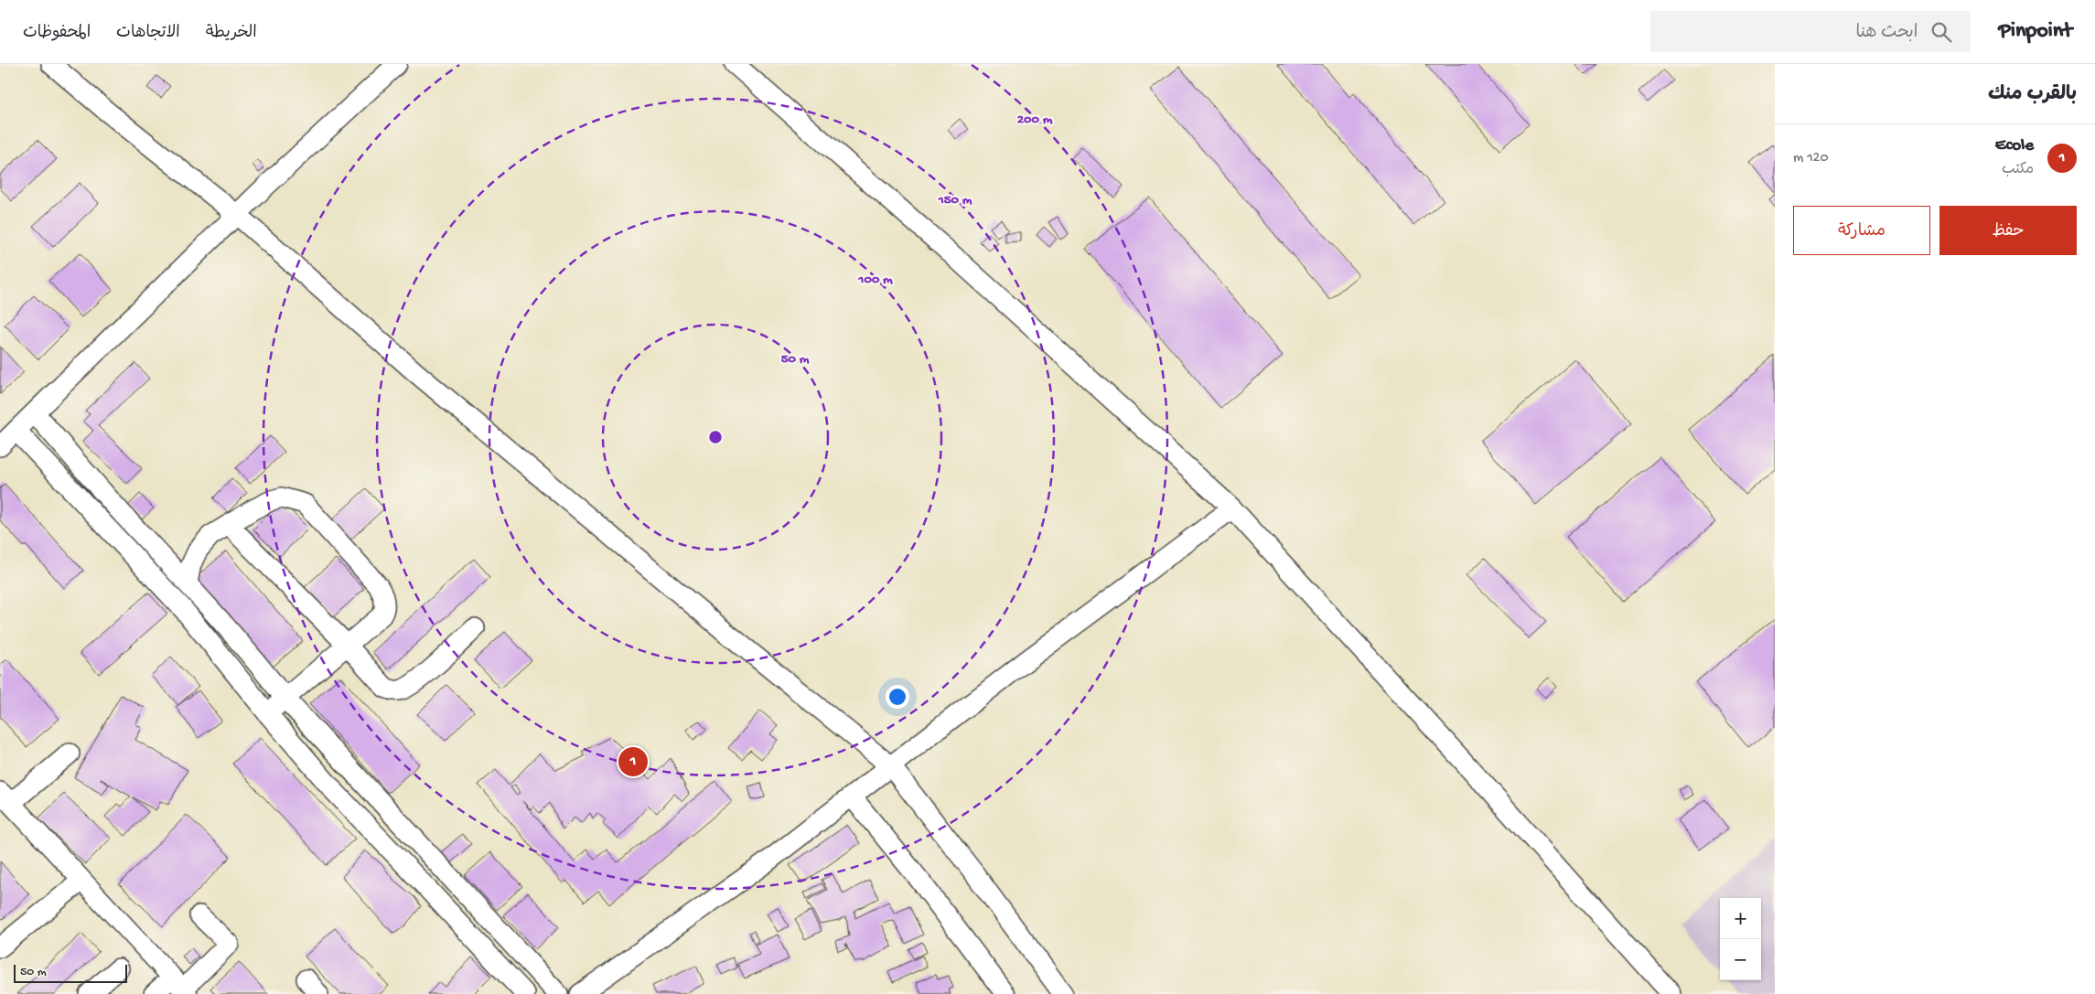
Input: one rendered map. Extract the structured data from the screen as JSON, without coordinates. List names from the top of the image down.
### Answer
{
  "scale_bar": "50 m",
  "page": {
    "header": "Pinpoint",
    "search": "ابحث هنا",
    "nav": ["الخريطة", "الاتجاهات", "المحفوظات"],
    "heading": "بالقرب منك",
    "list": [
      {
        "mark": "1",
        "name": "Ecole",
        "note": "مكتب",
        "value": "120 m"
      }
    ],
    "buttons": ["حفظ", "مشاركة"],
    "pins": "1",
    "map_buttons": ["+", "−"],
    "scale": "50 m"
  },
  "rings": [
    "200 m",
    "150 m",
    "100 m",
    "50 m"
  ]
}
